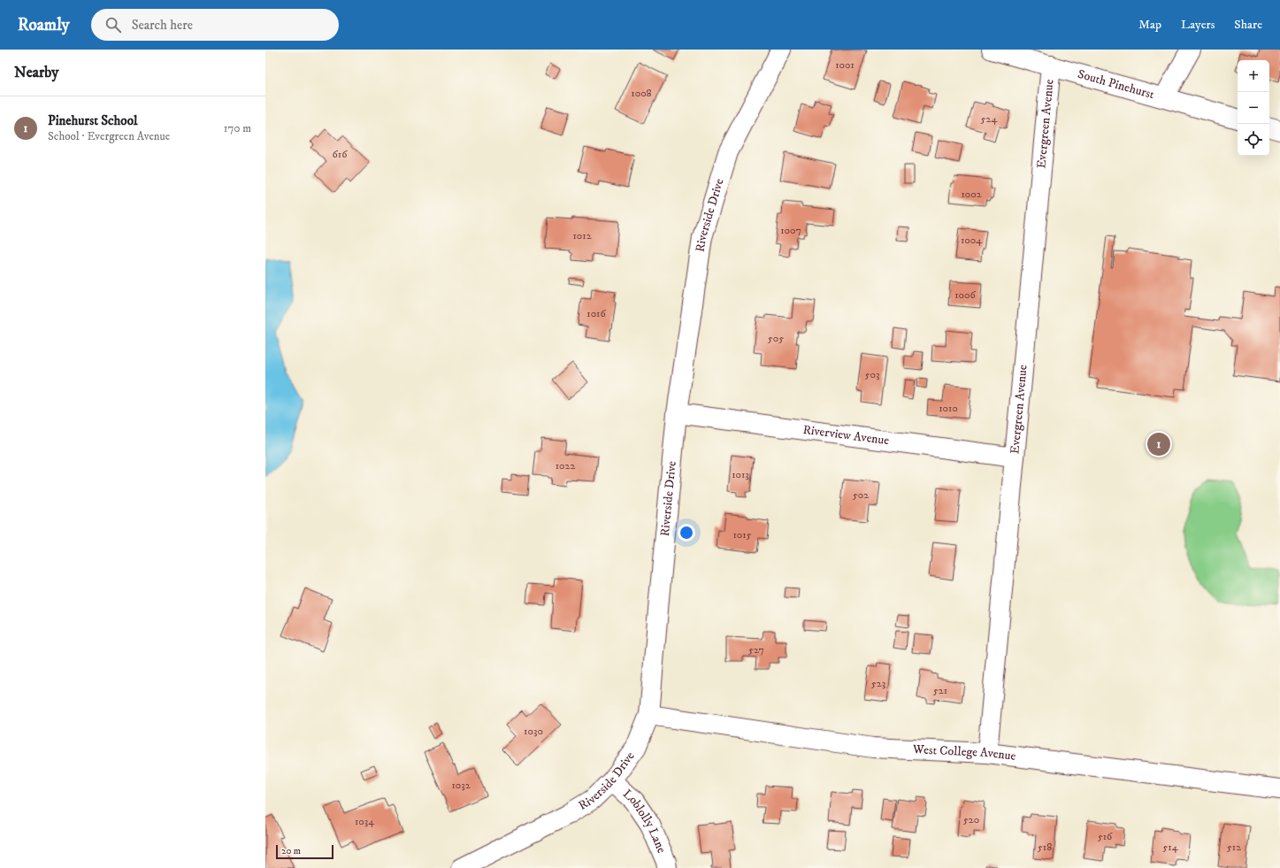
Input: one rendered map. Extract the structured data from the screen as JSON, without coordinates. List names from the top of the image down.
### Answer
{
  "streets": {
    "street": [
      "South Pinehurst",
      "Evergreen Avenue",
      "Riverside Drive",
      "Riverview Avenue",
      "West College Avenue",
      "Loblolly Lane"
    ]
  },
  "crossings": [
    ["South Pinehurst", "Evergreen Avenue"],
    ["Evergreen Avenue", "Riverview Avenue"],
    ["Evergreen Avenue", "West College Avenue"],
    ["Riverside Drive", "Riverview Avenue"],
    ["Riverside Drive", "West College Avenue"],
    ["Riverside Drive", "Loblolly Lane"]
  ],
  "house_numbers": [
    "1001",
    "1008",
    "524",
    "616",
    "1002",
    "1007",
    "1012",
    "1004",
    "1006",
    "1016",
    "505",
    "503",
    "1010",
    "1022",
    "1013",
    "502",
    "1015",
    "527",
    "523",
    "521",
    "1030",
    "1032",
    "520",
    "1034",
    "516",
    "518",
    "514",
    "512"
  ],
  "scale_bar": "20 m",
  "page": {
    "header": "Roamly",
    "search": "Search here",
    "nav": ["Map", "Layers", "Share"],
    "heading": "Nearby",
    "map_buttons": ["+", "−"],
    "list": [
      {
        "mark": "1",
        "name": "Pinehurst School",
        "note": "School · Evergreen Avenue",
        "value": "170 m"
      }
    ],
    "pins": "1",
    "scale": "20 m"
  }
}
